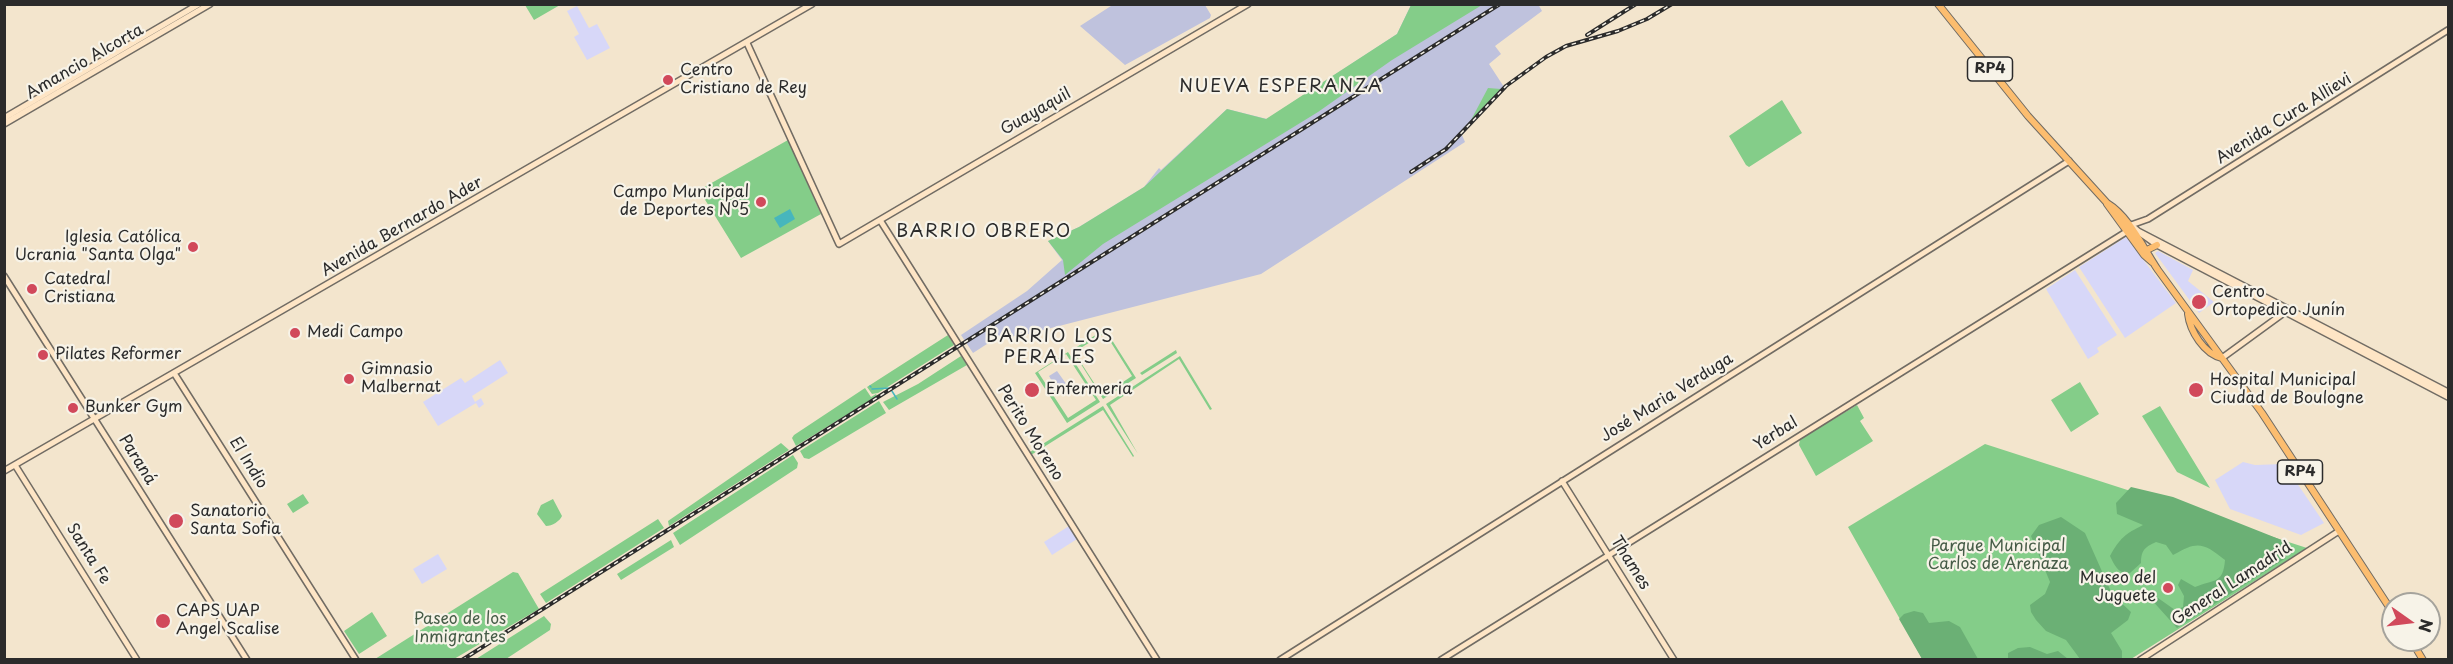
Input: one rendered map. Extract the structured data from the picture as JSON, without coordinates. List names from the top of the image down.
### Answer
{
  "streets": {
    "main road": ["RP4"],
    "street": [
      "Amancio Alcorta",
      "Guayaquil",
      "Avenida Cura Allievi",
      "Avenida Bernardo Ader",
      "José Maria Verduga",
      "Perito Moreno",
      "Yerbal",
      "Paraná",
      "El Indio",
      "Santa Fe",
      "Thames",
      "General Lamadrid"
    ]
  },
  "crossings": [
    ["RP4", "José Maria Verduga"],
    ["RP4", "Yerbal"],
    ["RP4", "General Lamadrid"],
    ["Guayaquil", "Avenida Bernardo Ader"],
    ["Guayaquil", "Perito Moreno"],
    ["Avenida Bernardo Ader", "Paraná"],
    ["Avenida Bernardo Ader", "El Indio"],
    ["Avenida Bernardo Ader", "Santa Fe"],
    ["José Maria Verduga", "Thames"],
    ["Yerbal", "Thames"]
  ],
  "districts": ["NUEVA ESPERANZA", "BARRIO OBRERO", "BARRIO LOS PERALES"],
  "parks": ["Parque Municipal Carlos de Arenaza", "Paseo de los Inmigrantes"],
  "places": [
    "Centro Cristiano de Rey",
    "Campo Municipal de Deportes Nº5",
    "Iglesia Católica Ucrania \"Santa Olga\"",
    "Catedral Cristiana",
    "Centro Ortopedico Junín",
    "Medi Campo",
    "Pilates Reformer",
    "Gimnasio Malbernat",
    "Enfermeria",
    "Hospital Municipal Ciudad de Boulogne",
    "Bunker Gym",
    "Sanatorio Santa Sofia",
    "Museo del Juguete",
    "CAPS UAP Angel Scalise"
  ],
  "north": "right"
}
